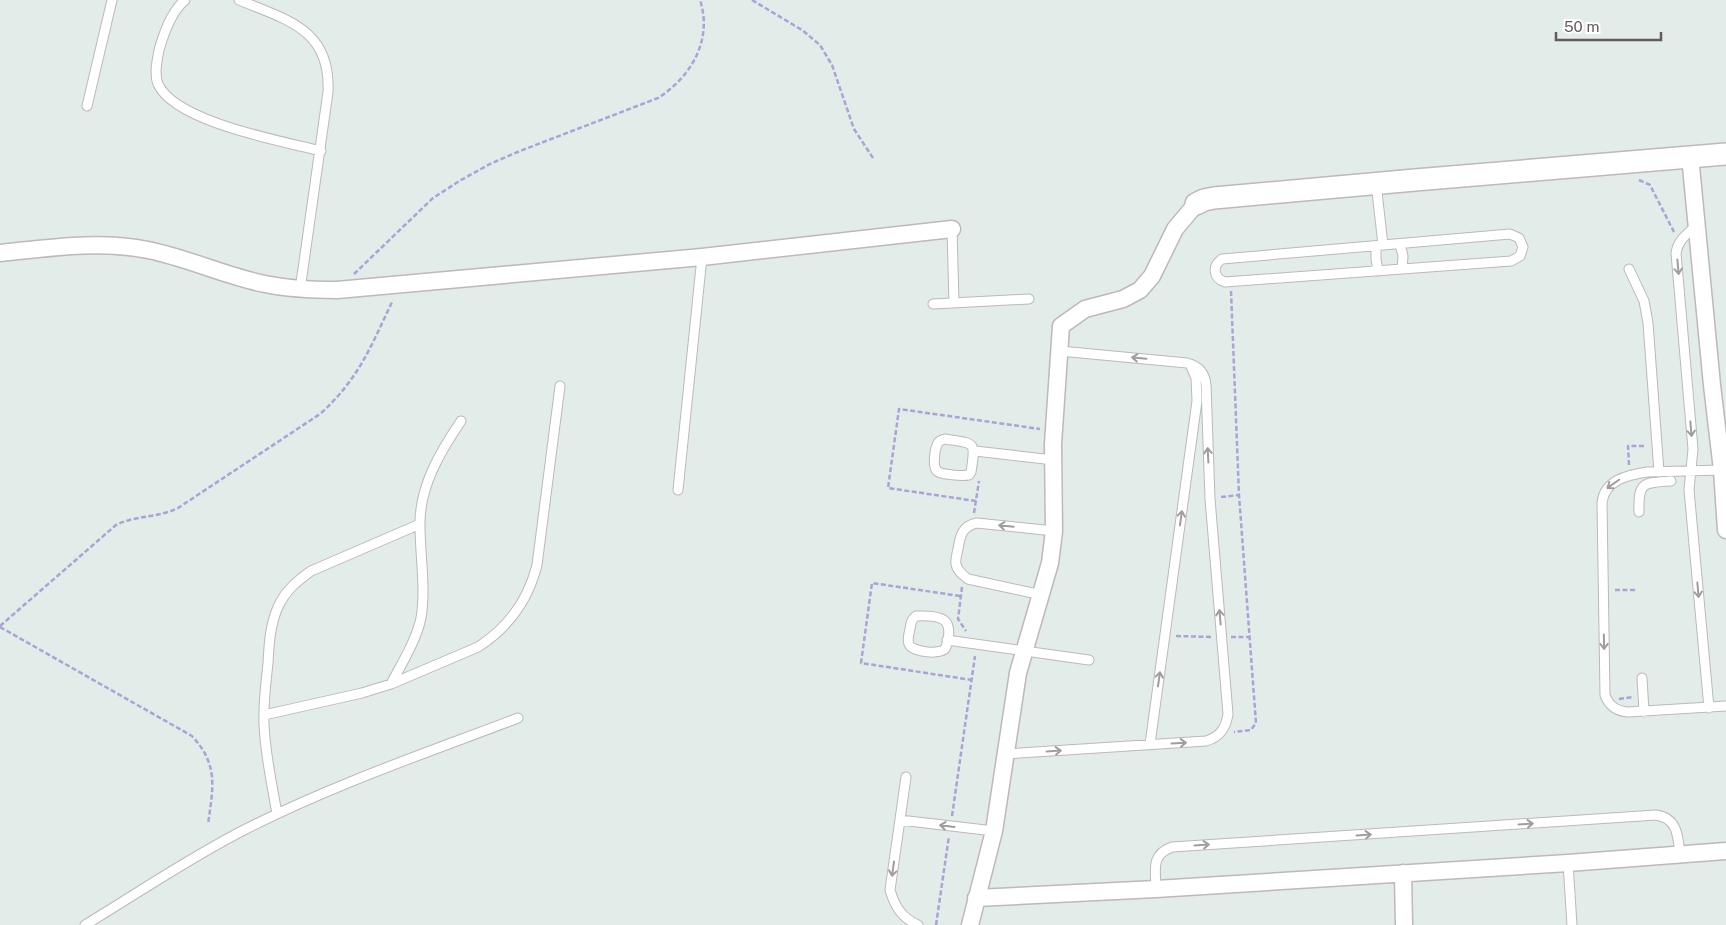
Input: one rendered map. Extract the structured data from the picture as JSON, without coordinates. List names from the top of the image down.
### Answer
{
  "scale_bar": "50 m"
}
